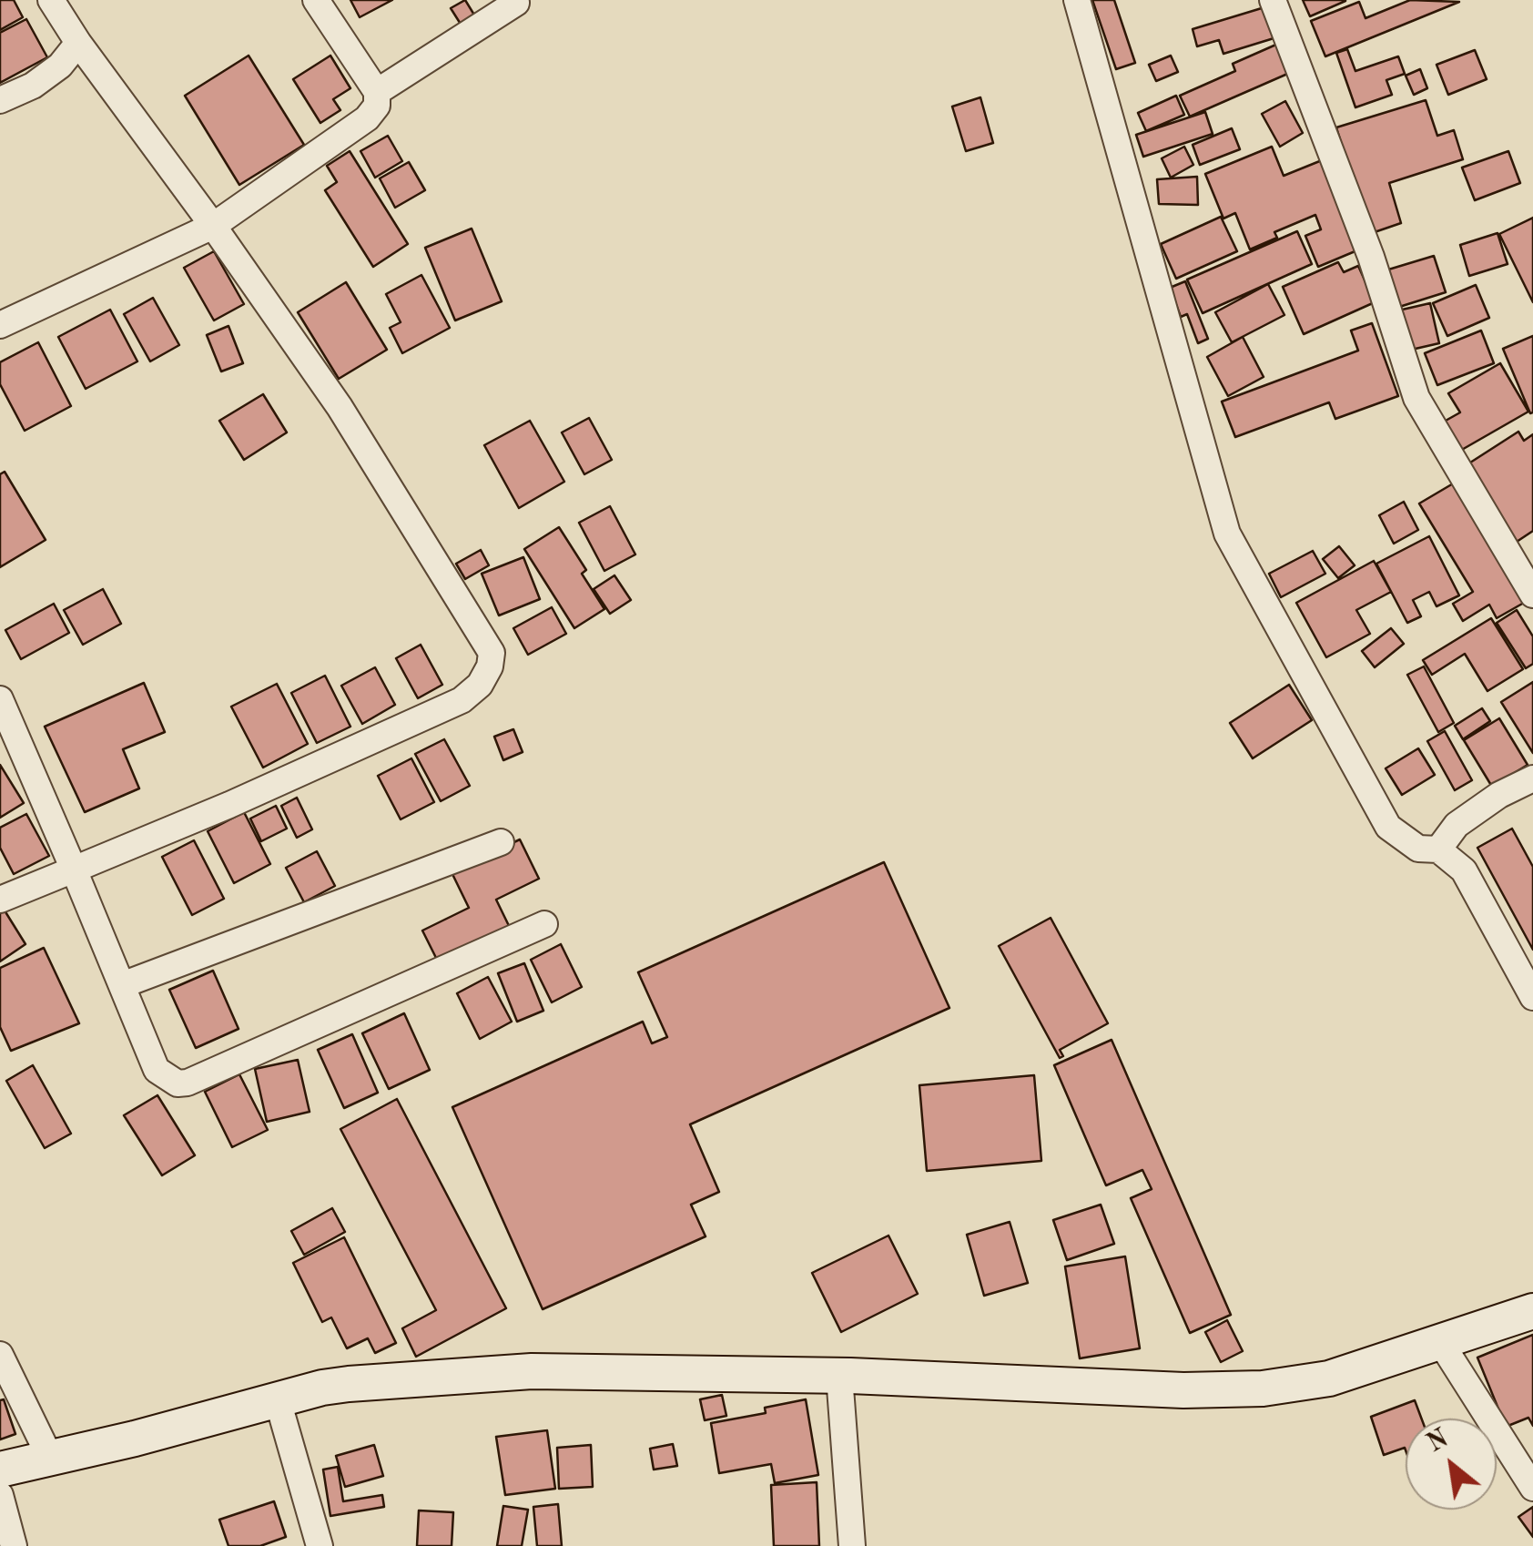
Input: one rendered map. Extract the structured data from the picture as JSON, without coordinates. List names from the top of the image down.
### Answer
{
  "north": "top left"
}
